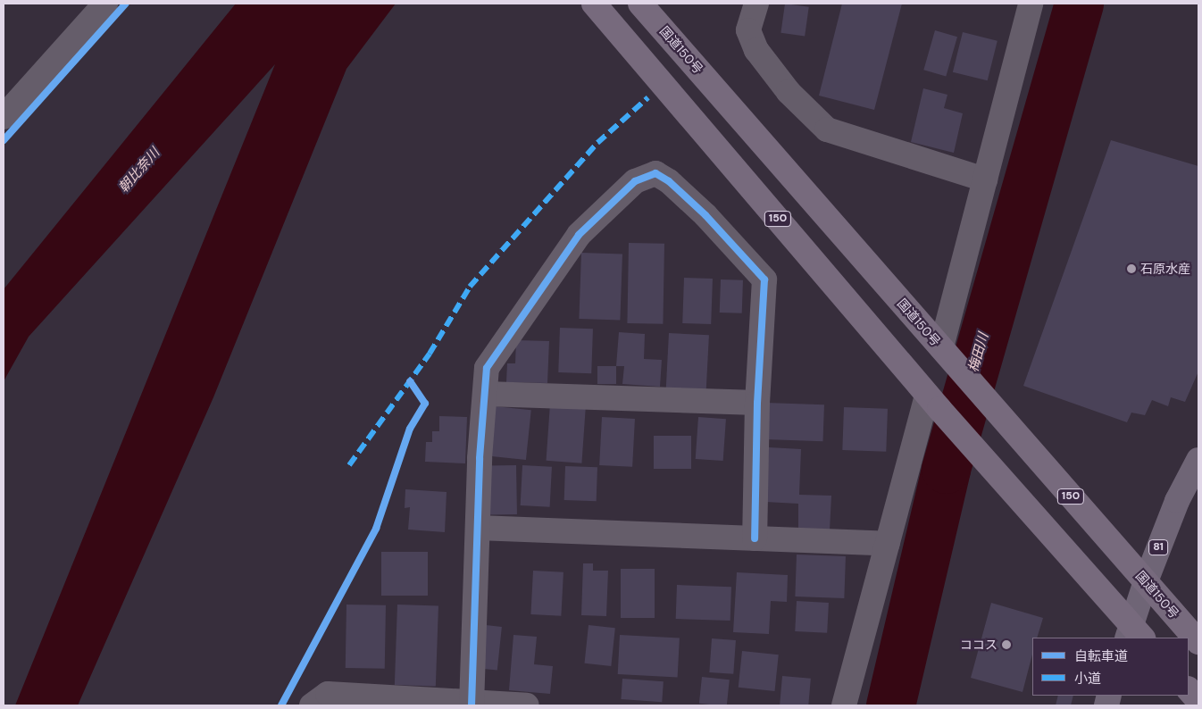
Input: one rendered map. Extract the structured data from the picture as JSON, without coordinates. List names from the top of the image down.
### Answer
{
  "streets": {
    "highway": ["国道150号", "150"],
    "main road": ["81"]
  },
  "crossings": [
    ["国道150号", "81"],
    ["150", "81"]
  ],
  "water": ["朝比奈川", "梅田川"],
  "places": ["石原水産", "ココス"],
  "legend": ["自転車道", "小道"]
}
